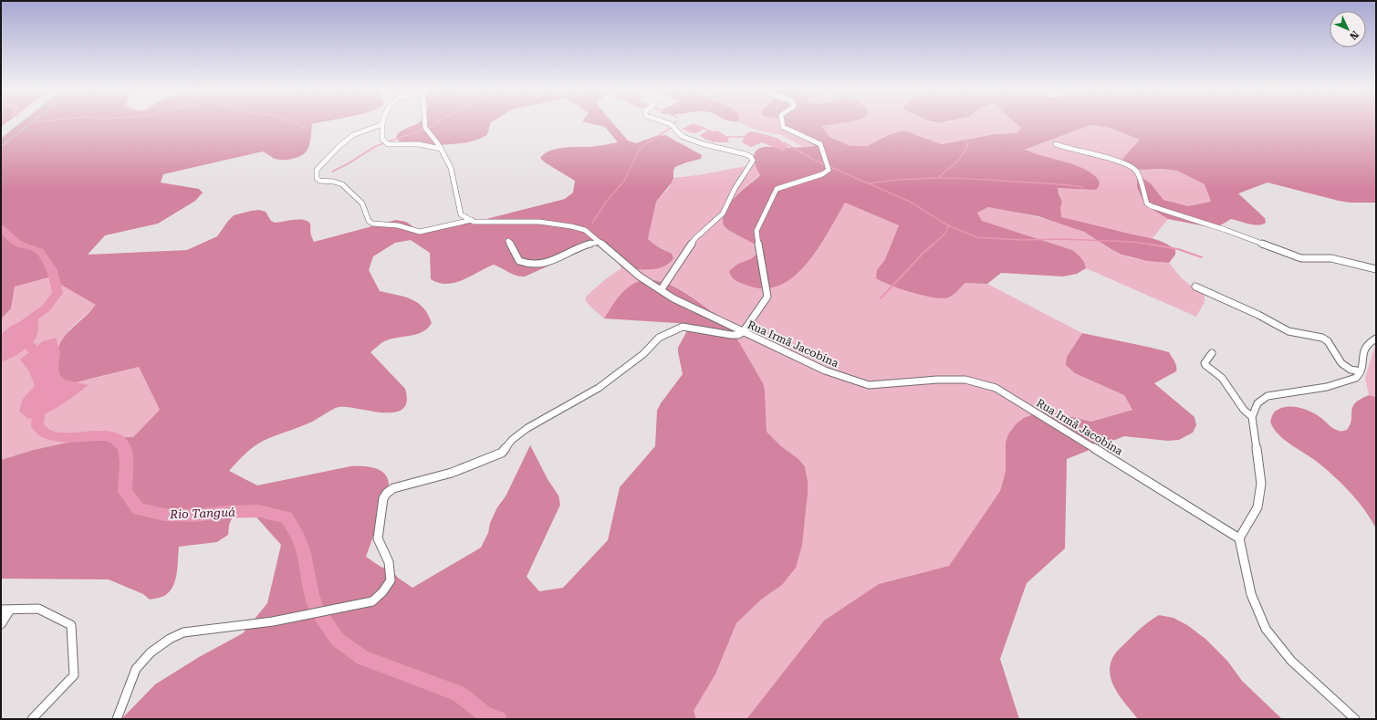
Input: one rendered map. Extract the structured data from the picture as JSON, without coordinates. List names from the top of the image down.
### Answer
{
  "streets": {
    "street": ["Rua Irmã Jacobina"]
  },
  "water": ["Rio Tanguá"],
  "north": "bottom right"
}
